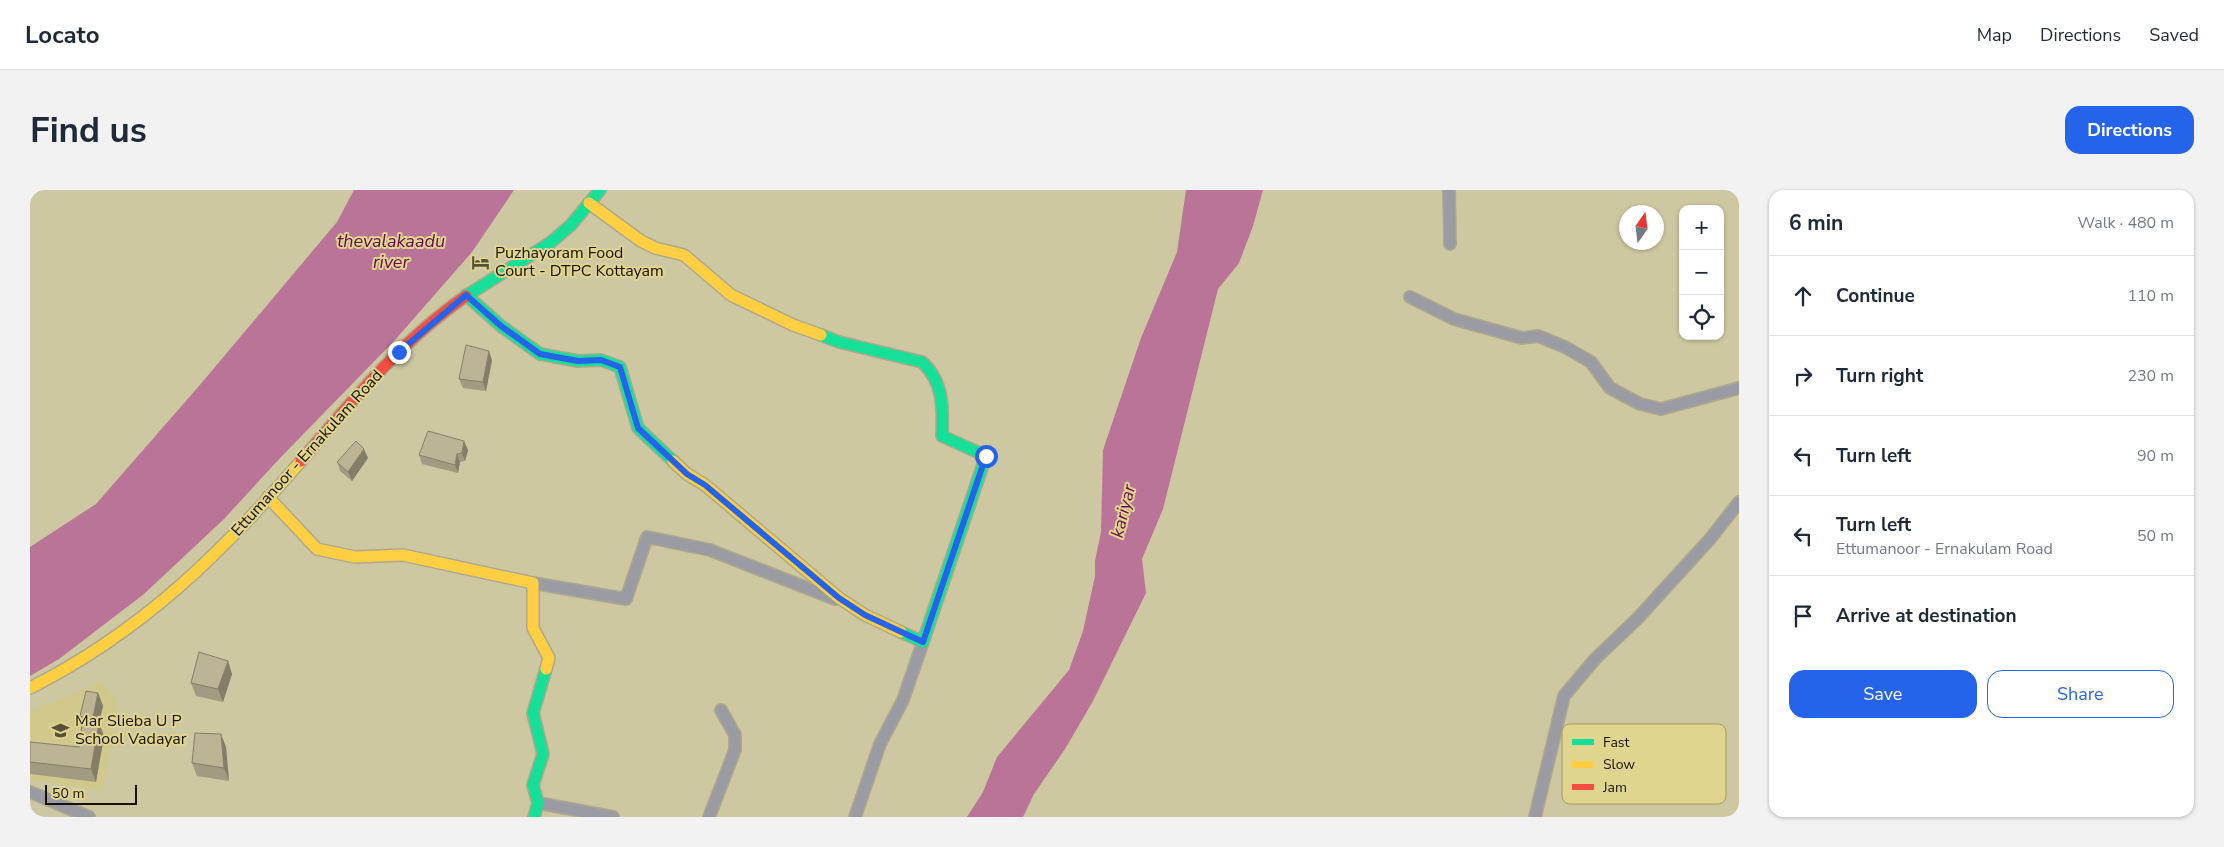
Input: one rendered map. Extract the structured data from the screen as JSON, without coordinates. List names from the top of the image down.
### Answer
{
  "streets": {
    "street": ["Ettumanoor - Ernakulam Road"]
  },
  "water": ["thevalakaadu river", "kariyar"],
  "places": {
    "hotel": ["Puzhayoram Food Court - DTPC Kottayam"],
    "school or university": ["Mar Slieba U P School Vadayar"]
  },
  "legend": ["Fast", "Slow", "Jam"],
  "scale_bar": "50 m",
  "north": "top",
  "page": {
    "header": "Locato",
    "nav": ["Map", "Directions", "Saved"],
    "buttons": [
      "Directions",
      ["Save", "Share"]
    ],
    "title": "Find us",
    "heading": ["6 min", "Walk · 480 m"],
    "map_buttons": ["+", "−"],
    "list": [
      ["Continue", "110 m"],
      ["Turn right", "230 m"],
      ["Turn left", "90 m"],
      ["Turn left", "Ettumanoor - Ernakulam Road", "50 m"],
      "Arrive at destination"
    ],
    "scale": "50 m"
  }
}
